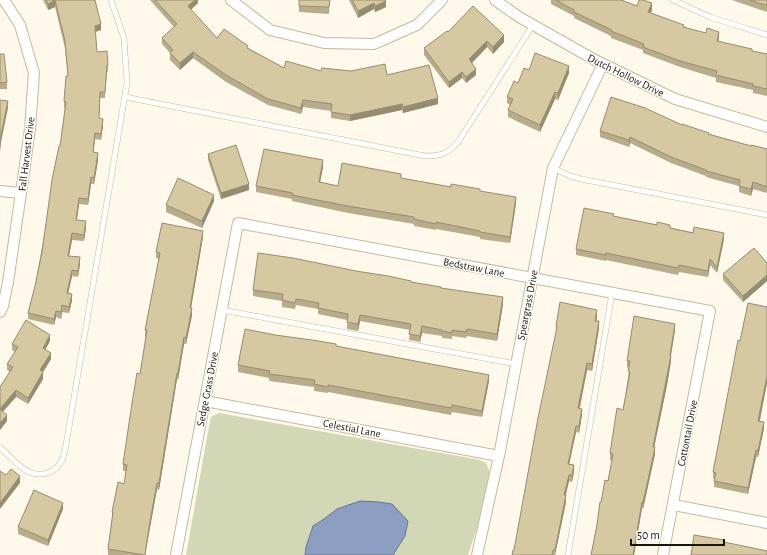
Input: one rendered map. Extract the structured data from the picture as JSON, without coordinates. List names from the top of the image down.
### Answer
{
  "streets": {
    "street": [
      "Dutch Hollow Drive",
      "Fall Harvest Drive",
      "Bedstraw Lane",
      "Speargrass Drive",
      "Sedge Grass Drive",
      "Celestial Lane",
      "Cottontail Drive"
    ]
  },
  "crossings": [
    ["Dutch Hollow Drive", "Speargrass Drive"],
    ["Bedstraw Lane", "Speargrass Drive"],
    ["Bedstraw Lane", "Sedge Grass Drive"],
    ["Bedstraw Lane", "Cottontail Drive"],
    ["Speargrass Drive", "Celestial Lane"],
    ["Sedge Grass Drive", "Celestial Lane"]
  ],
  "scale_bar": "50 m"
}
